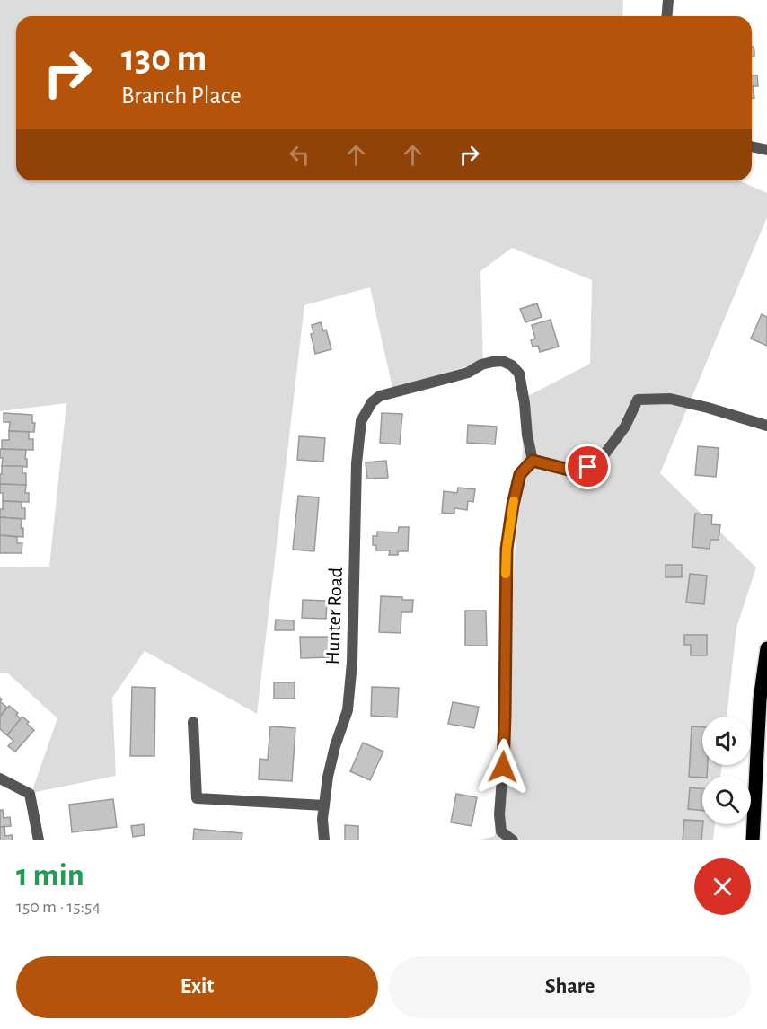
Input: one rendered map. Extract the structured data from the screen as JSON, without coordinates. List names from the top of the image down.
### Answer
{
  "streets": {
    "street": ["Hunter Road"]
  },
  "page": {
    "turn": ["130 m", "Branch Place"],
    "heading": ["1 min", "150 m · 15:54"],
    "buttons": ["Exit", "Share"]
  }
}
